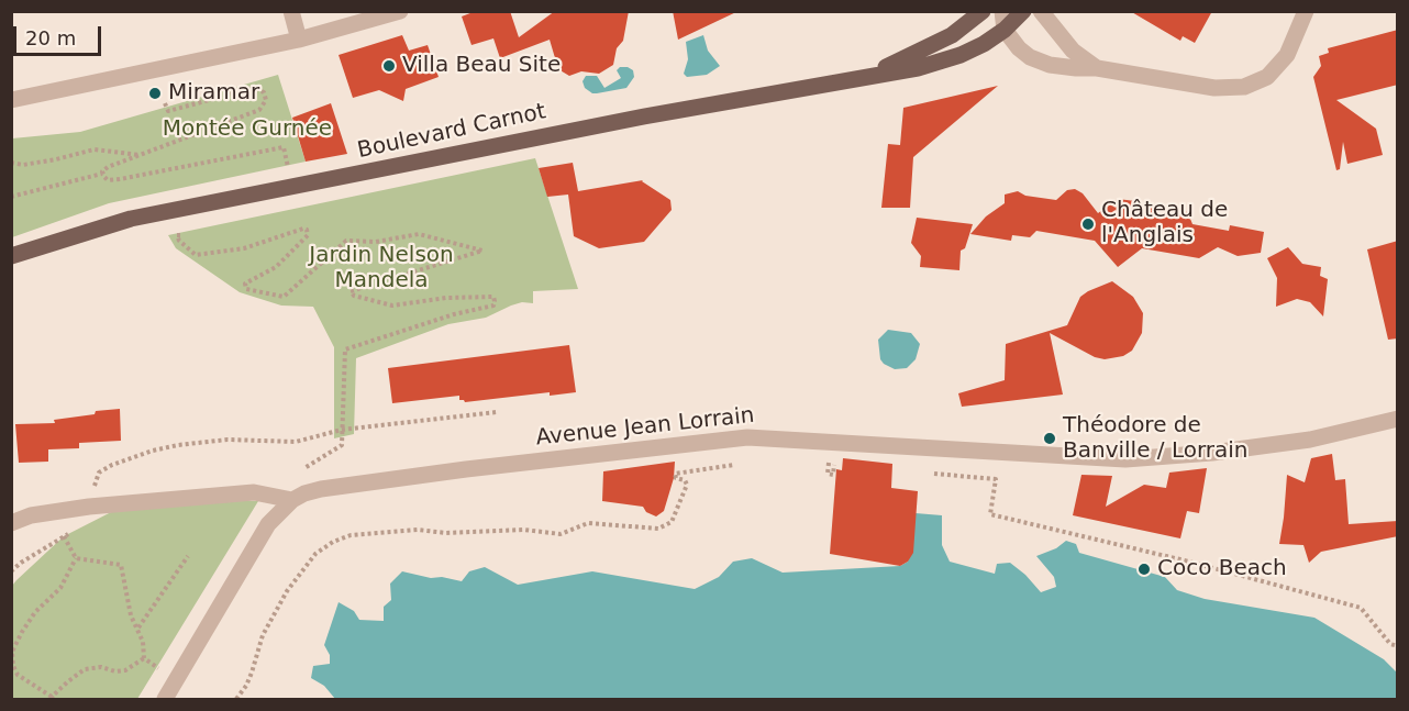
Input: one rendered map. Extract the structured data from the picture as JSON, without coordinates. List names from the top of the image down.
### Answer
{
  "streets": {
    "main road": ["Boulevard Carnot"],
    "street": ["Avenue Jean Lorrain"]
  },
  "parks": ["Montée Gurnée", "Jardin Nelson Mandela"],
  "places": [
    "Villa Beau Site",
    "Miramar",
    "Château de l'Anglais",
    "Théodore de Banville / Lorrain",
    "Coco Beach"
  ],
  "scale_bar": "20 m"
}
